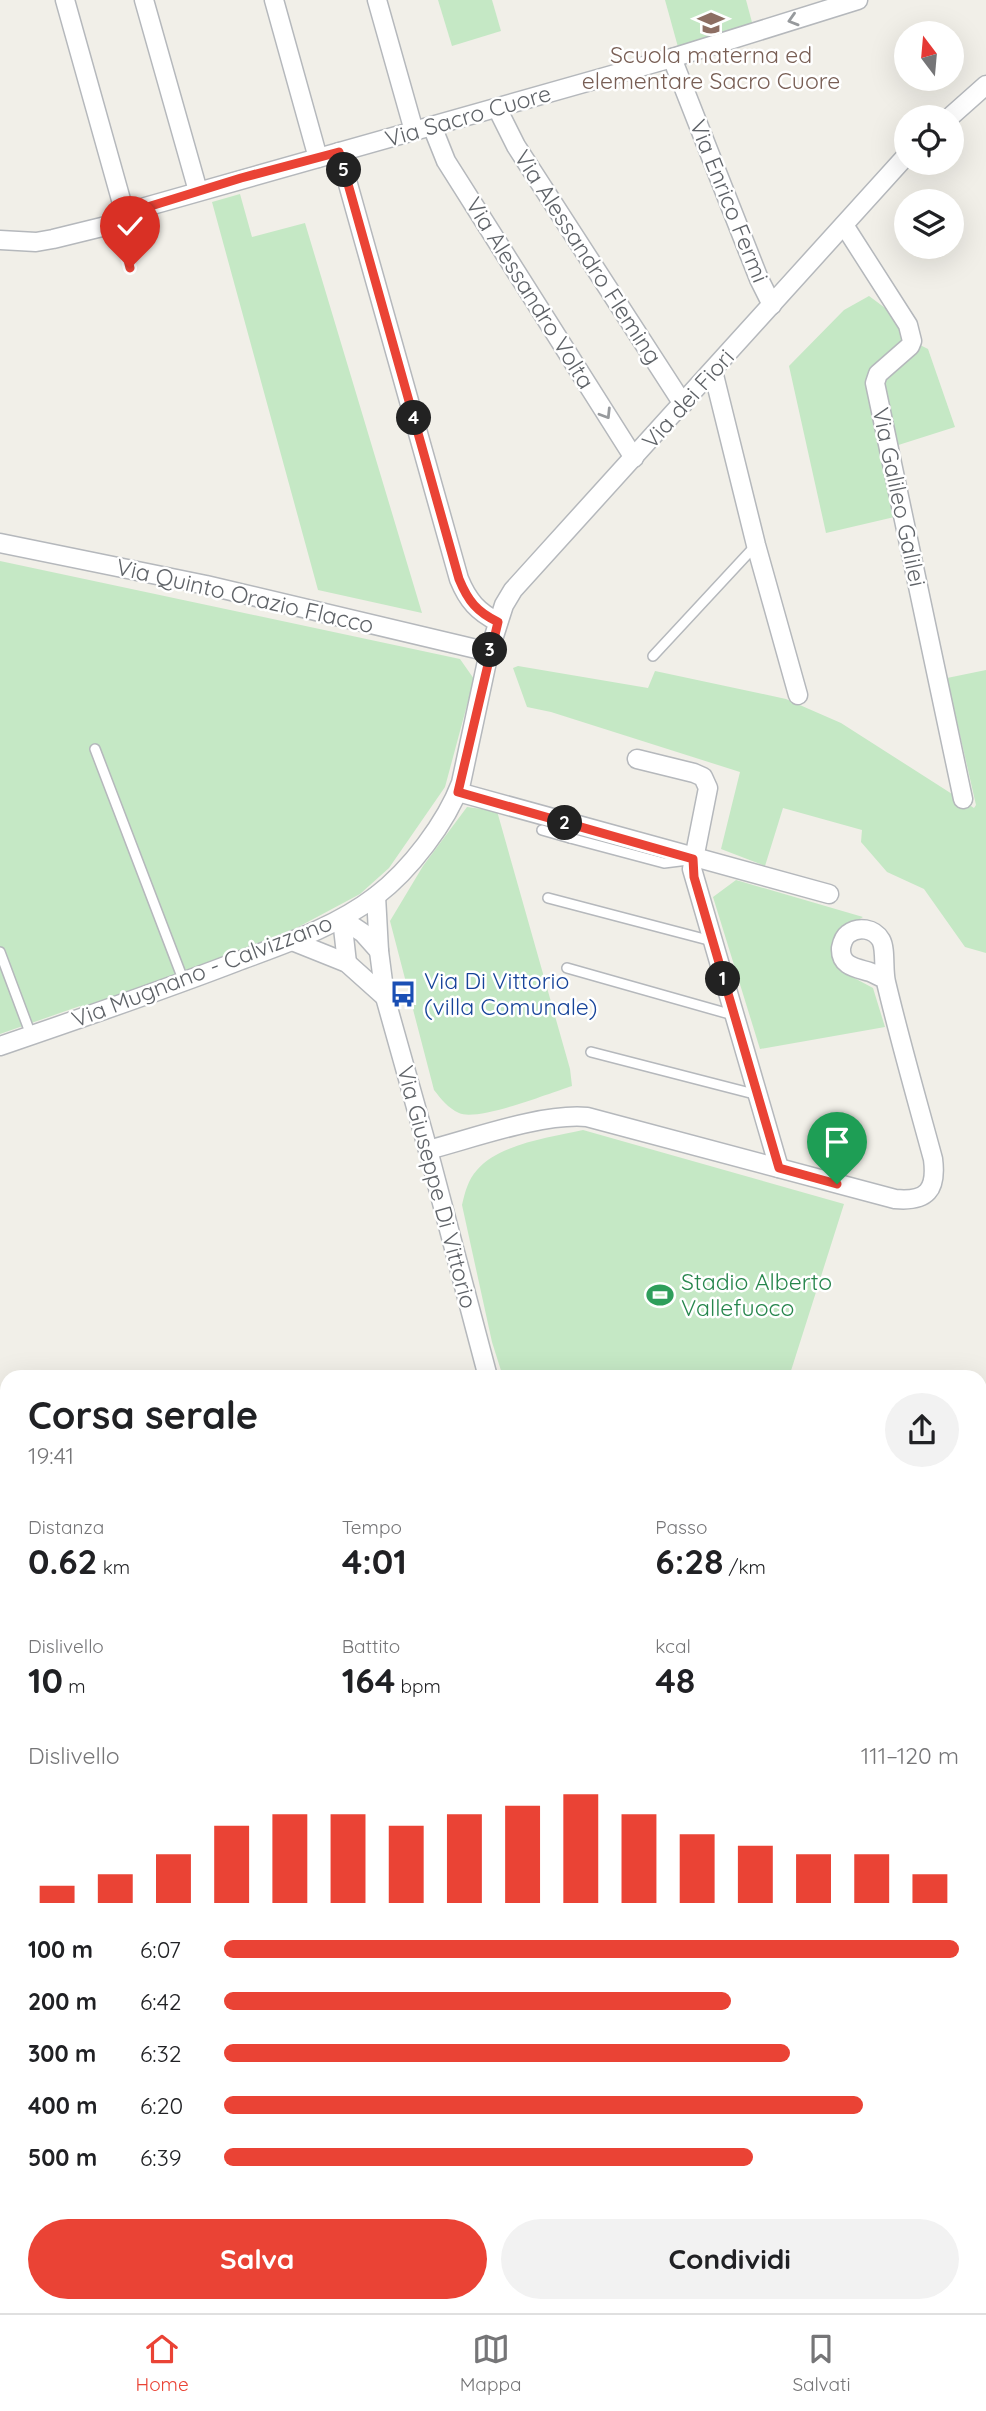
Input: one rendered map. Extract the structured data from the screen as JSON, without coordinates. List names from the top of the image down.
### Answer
{
  "streets": {
    "street": [
      "Via Sacro Cuore",
      "Via Enrico Fermi",
      "Via Alessandro Fleming",
      "Via Alessandro Volta",
      "Via dei Fiori",
      "Via Galileo Galilei",
      "Via Quinto Orazio Flacco",
      "Via Mugnano - Calvizzano",
      "Via Giuseppe Di Vittorio"
    ]
  },
  "crossings": [
    ["Via Sacro Cuore", "Via Enrico Fermi"],
    ["Via Sacro Cuore", "Via Alessandro Fleming"],
    ["Via Sacro Cuore", "Via Alessandro Volta"],
    ["Via Enrico Fermi", "Via dei Fiori"],
    ["Via Alessandro Fleming", "Via dei Fiori"],
    ["Via Alessandro Volta", "Via dei Fiori"],
    ["Via dei Fiori", "Via Galileo Galilei"],
    ["Via dei Fiori", "Via Quinto Orazio Flacco"],
    ["Via dei Fiori", "Via Mugnano - Calvizzano"],
    ["Via Quinto Orazio Flacco", "Via Mugnano - Calvizzano"],
    ["Via Mugnano - Calvizzano", "Via Giuseppe Di Vittorio"]
  ],
  "places": {
    "school or university": ["Scuola materna ed elementare Sacro Cuore"],
    "bus stop": ["Via Di Vittorio (villa Comunale)"],
    "sports": ["Stadio Alberto Vallefuoco"]
  },
  "north": "top",
  "page": {
    "pins": [
      "5",
      "4",
      "3",
      "2",
      "1"
    ],
    "heading": ["Corsa serale", "19:41"],
    "stats": [
      ["Distanza", "0.62 km"],
      ["Tempo", "4:01"],
      ["Passo", "6:28 /km"],
      ["Dislivello", "10 m"],
      ["Battito", "164 bpm"],
      ["kcal", "48"]
    ],
    "chart": ["Dislivello", "111–120 m"],
    "list": [
      {
        "name": "100 m",
        "note": "6:07"
      },
      {
        "name": "200 m",
        "note": "6:42"
      },
      {
        "name": "300 m",
        "note": "6:32"
      },
      {
        "name": "400 m",
        "note": "6:20"
      },
      {
        "name": "500 m",
        "note": "6:39"
      }
    ],
    "buttons": ["Salva", "Condividi"],
    "tabs": ["Home", "Mappa", "Salvati"]
  }
}
